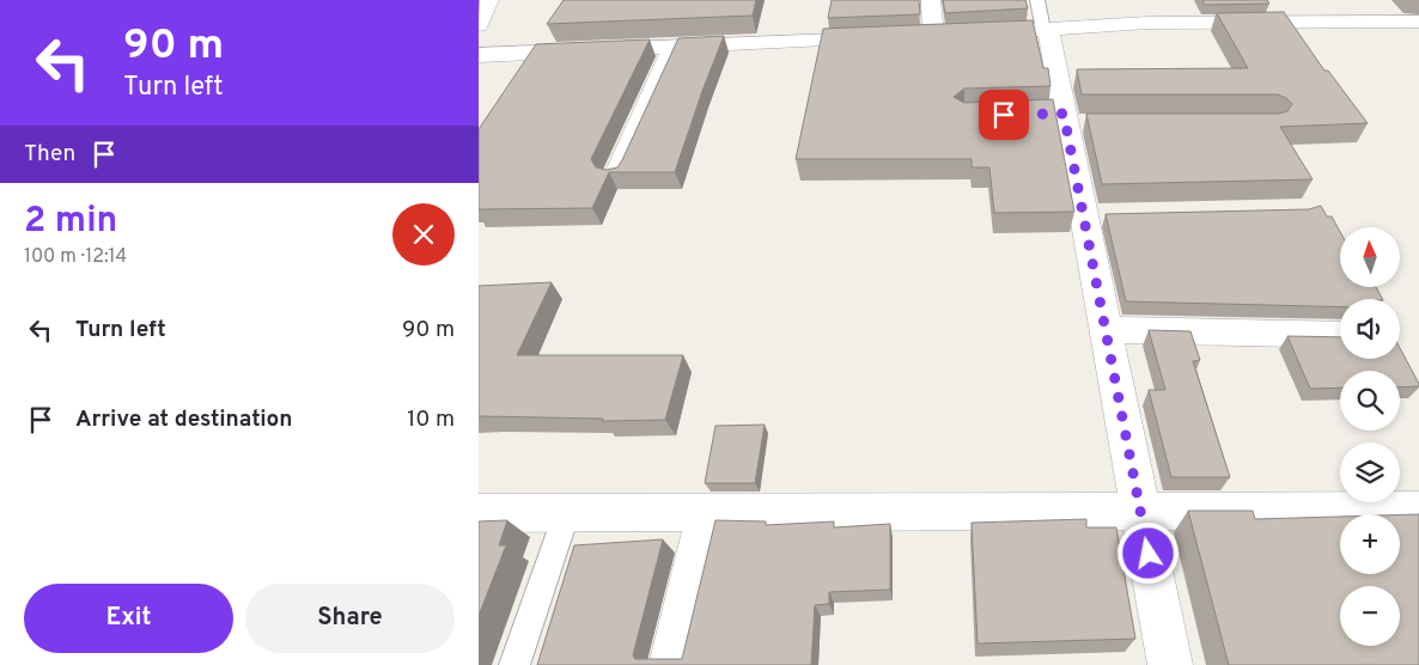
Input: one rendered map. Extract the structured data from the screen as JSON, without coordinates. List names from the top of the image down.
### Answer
{
  "north": "top",
  "page": {
    "turn": ["90 m", "Turn left"],
    "then": "Then",
    "heading": ["2 min", "100 m · 12:14"],
    "map_buttons": ["+", "−"],
    "list": [
      {
        "name": "Turn left",
        "value": "90 m"
      },
      {
        "name": "Arrive at destination",
        "value": "10 m"
      }
    ],
    "buttons": ["Exit", "Share"]
  }
}
